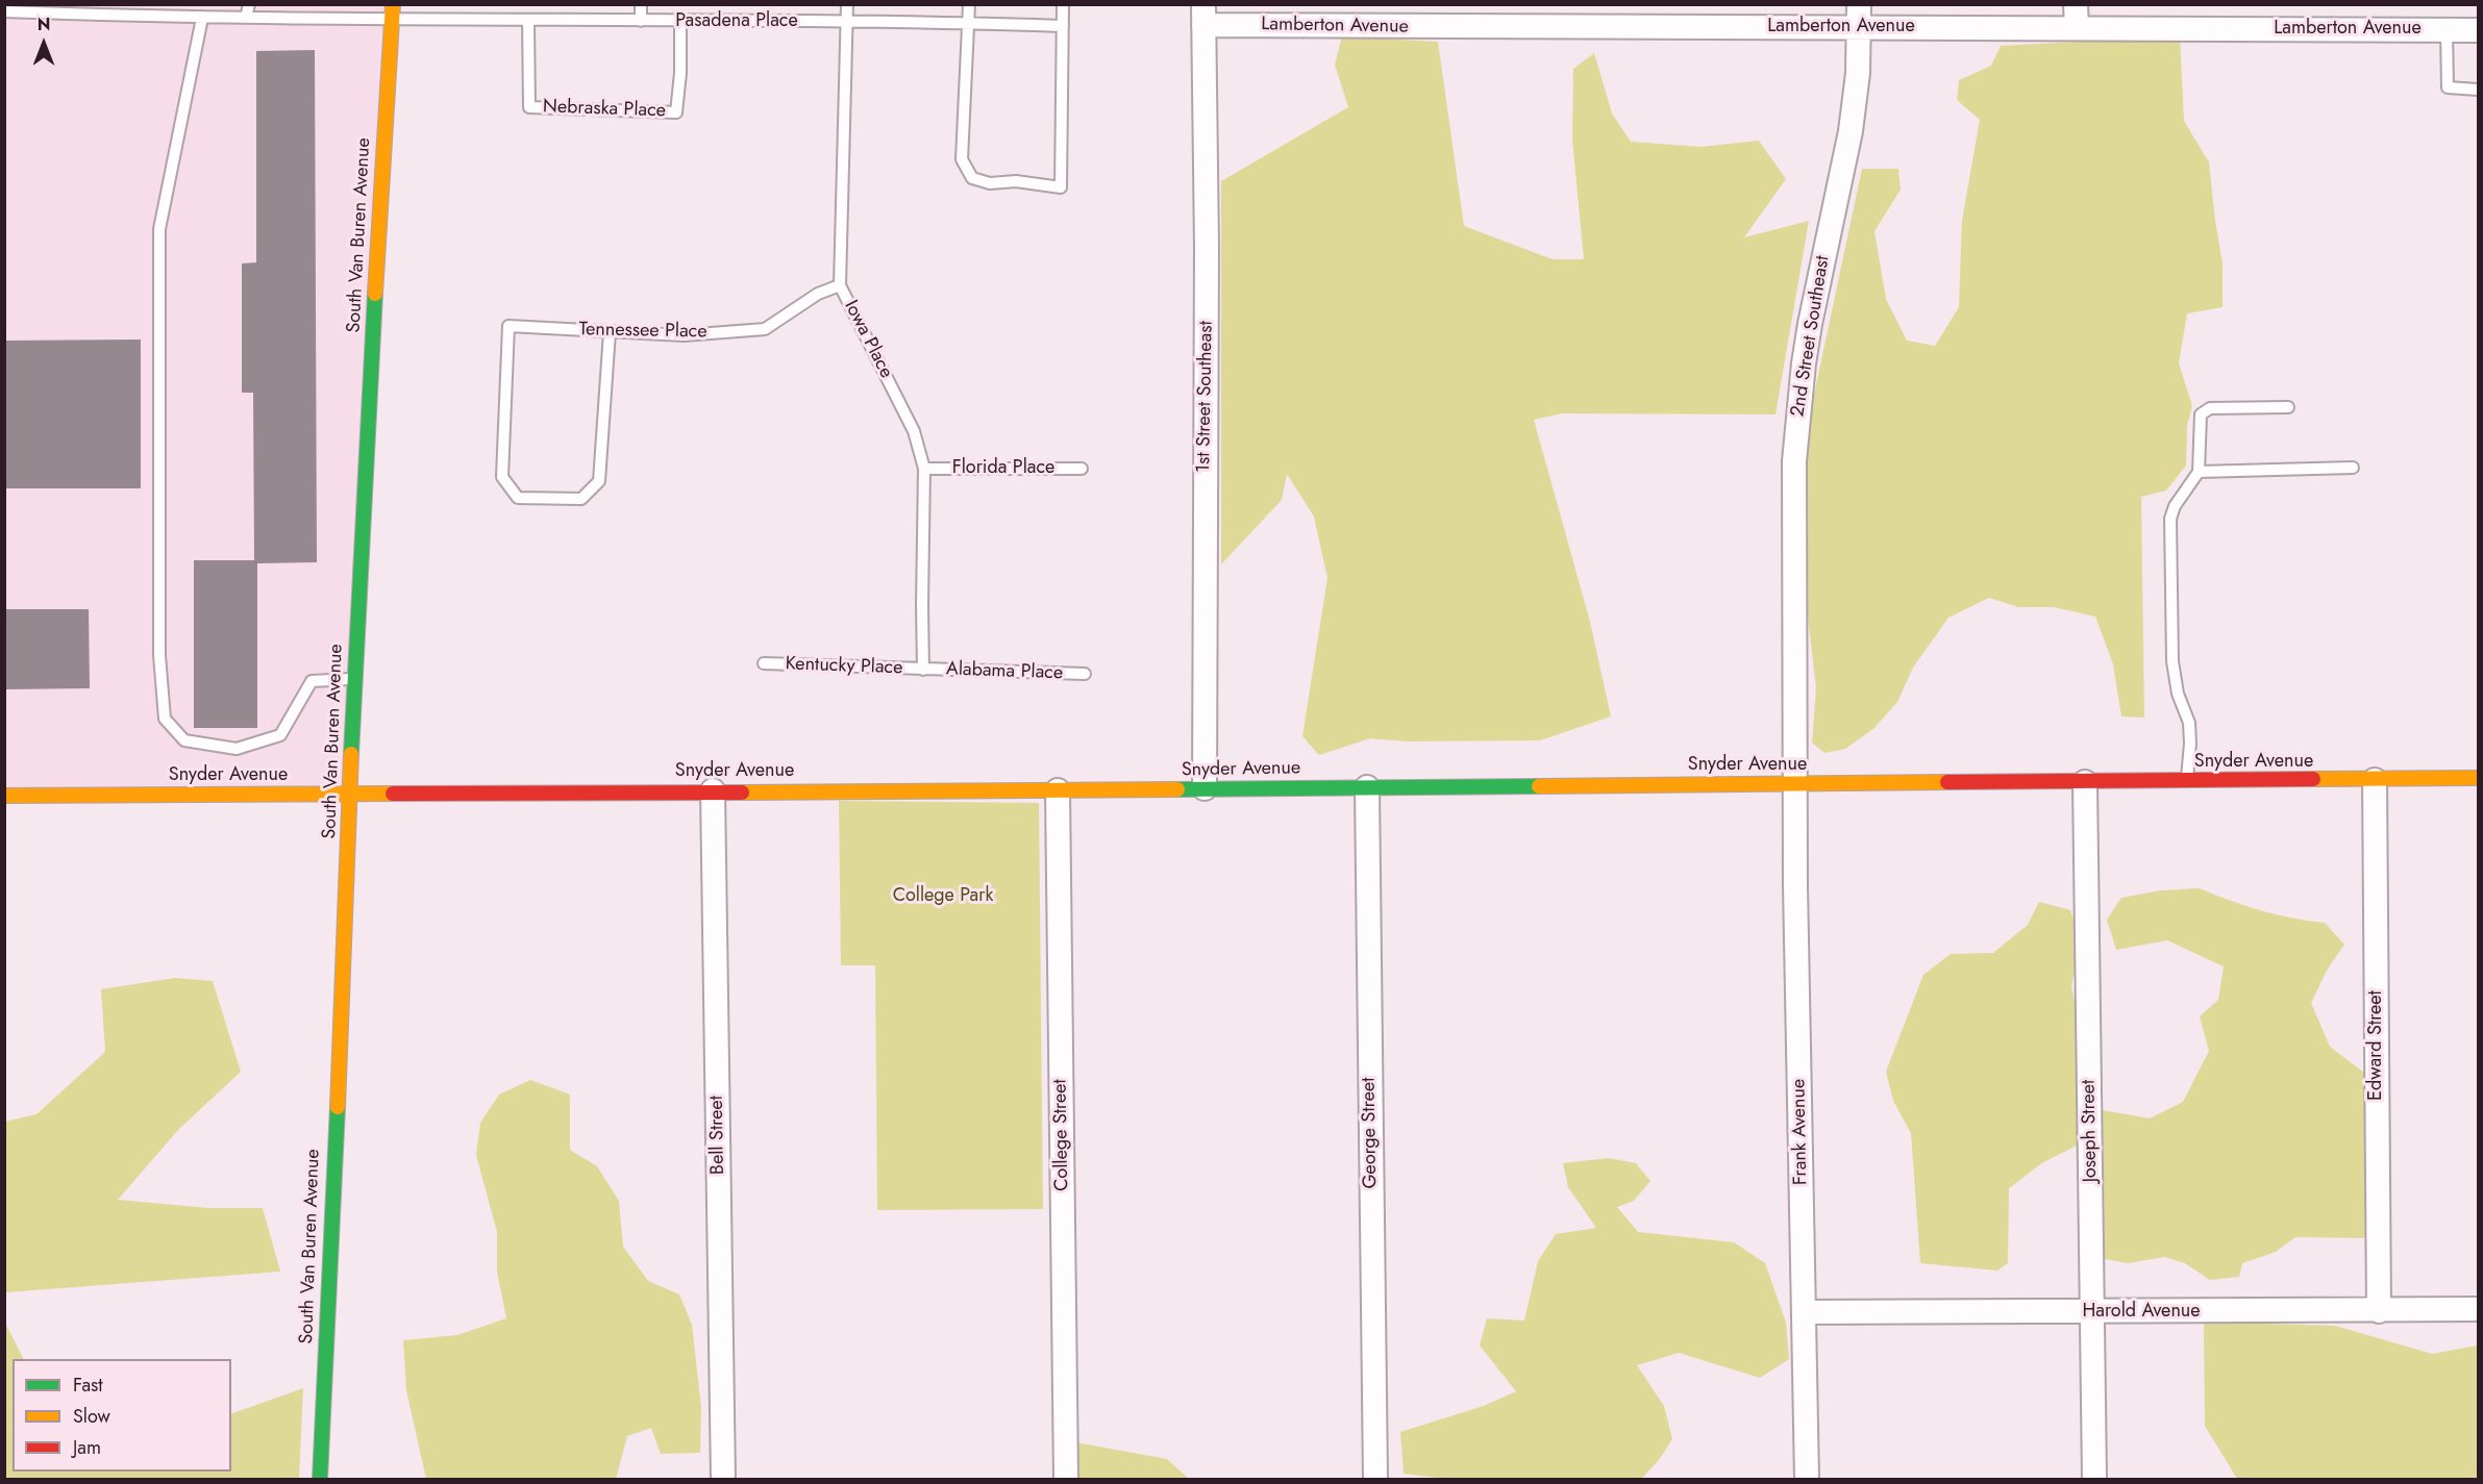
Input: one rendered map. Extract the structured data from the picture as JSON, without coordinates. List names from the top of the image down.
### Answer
{
  "streets": {
    "main road": ["South Van Buren Avenue", "Snyder Avenue"],
    "street": [
      "Lamberton Avenue",
      "2nd Street Southeast",
      "1st Street Southeast",
      "Edward Street",
      "Joseph Street",
      "Frank Avenue",
      "George Street",
      "Bell Street",
      "College Street",
      "Harold Avenue"
    ],
    "lane": [
      "Pasadena Place",
      "Nebraska Place",
      "Tennessee Place",
      "Iowa Place",
      "Florida Place",
      "Kentucky Place",
      "Alabama Place"
    ]
  },
  "crossings": [
    ["Pasadena Place", "Nebraska Place"],
    ["Pasadena Place", "South Van Buren Avenue"],
    ["Pasadena Place", "Iowa Place"],
    ["Lamberton Avenue", "2nd Street Southeast"],
    ["Lamberton Avenue", "1st Street Southeast"],
    ["South Van Buren Avenue", "Snyder Avenue"],
    ["Tennessee Place", "Iowa Place"],
    ["2nd Street Southeast", "Snyder Avenue"],
    ["2nd Street Southeast", "Frank Avenue"],
    ["Iowa Place", "Florida Place"],
    ["Iowa Place", "Kentucky Place"],
    ["Iowa Place", "Alabama Place"],
    ["1st Street Southeast", "Snyder Avenue"],
    ["Kentucky Place", "Alabama Place"],
    ["Snyder Avenue", "Edward Street"],
    ["Snyder Avenue", "Joseph Street"],
    ["Snyder Avenue", "Frank Avenue"],
    ["Snyder Avenue", "George Street"],
    ["Snyder Avenue", "Bell Street"],
    ["Snyder Avenue", "College Street"],
    ["Edward Street", "Harold Avenue"],
    ["Joseph Street", "Harold Avenue"],
    ["Frank Avenue", "Harold Avenue"]
  ],
  "parks": ["College Park"],
  "legend": ["Fast", "Slow", "Jam"],
  "north": "top"
}
